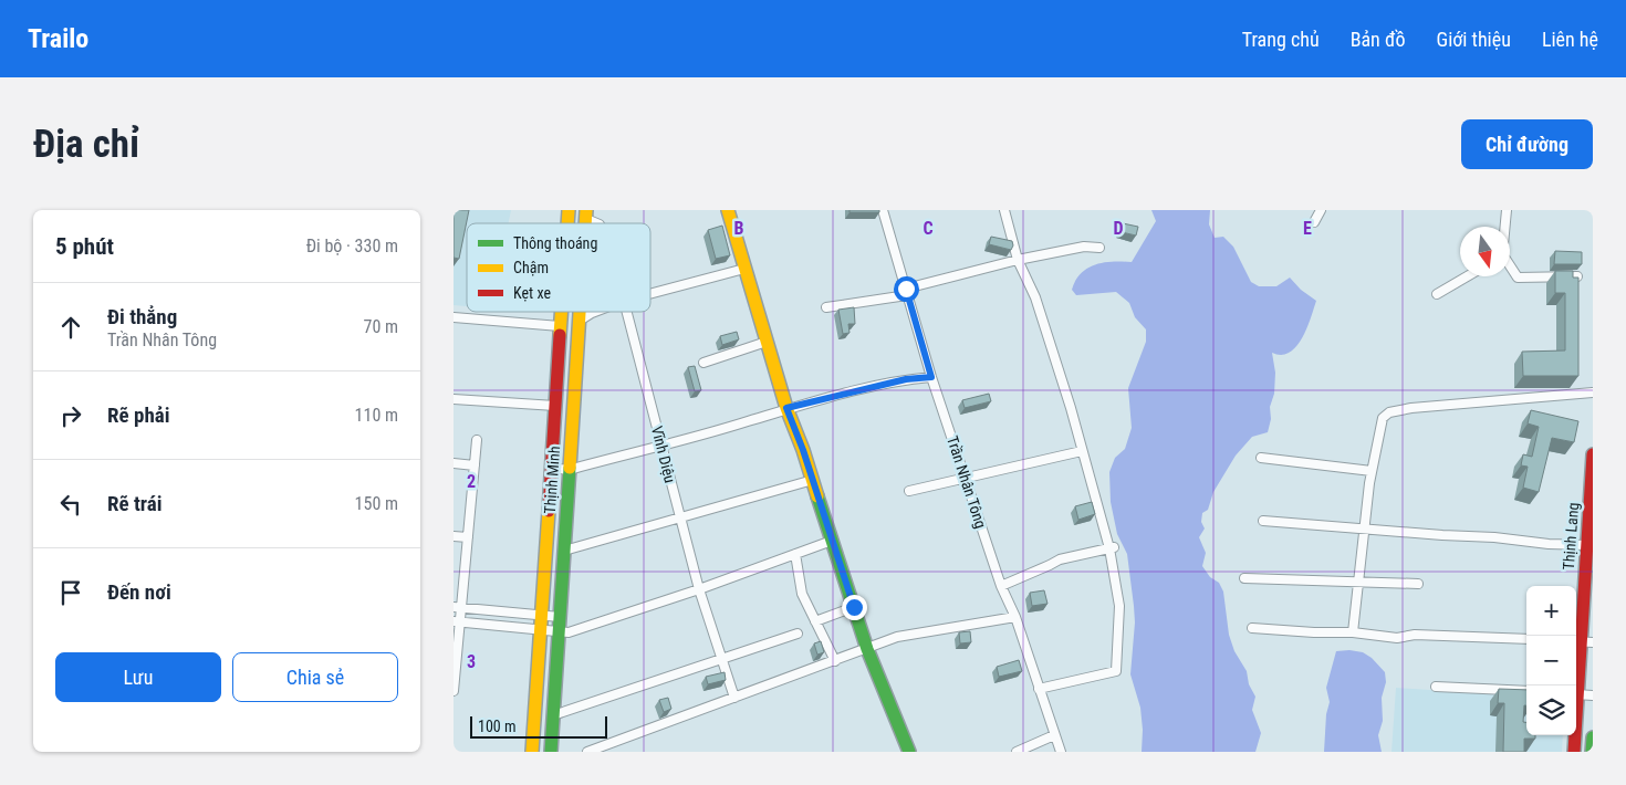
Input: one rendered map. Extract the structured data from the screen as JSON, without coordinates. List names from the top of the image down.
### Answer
{
  "streets": {
    "main road": ["Thịnh Minh", "Thịnh Lang"],
    "street": ["Vĩnh Diệu", "Trần Nhân Tông"]
  },
  "legend": ["Thông thoáng", "Chậm", "Kẹt xe"],
  "scale_bar": "100 m",
  "north": "bottom",
  "page": {
    "header": "Trailo",
    "nav": [
      "Trang chủ",
      "Bản đồ",
      "Giới thiệu",
      "Liên hệ"
    ],
    "buttons": [
      "Chỉ đường",
      ["Lưu", "Chia sẻ"]
    ],
    "title": "Địa chỉ",
    "heading": ["5 phút", "Đi bộ · 330 m"],
    "list": [
      ["Đi thẳng", "Trần Nhân Tông", "70 m"],
      ["Rẽ phải", "110 m"],
      ["Rẽ trái", "150 m"],
      "Đến nơi"
    ],
    "map_buttons": ["+", "−"],
    "scale": "100 m"
  },
  "grid": {
    "columns": [
      "B",
      "C",
      "D",
      "E"
    ],
    "rows": ["2", "3"]
  }
}
